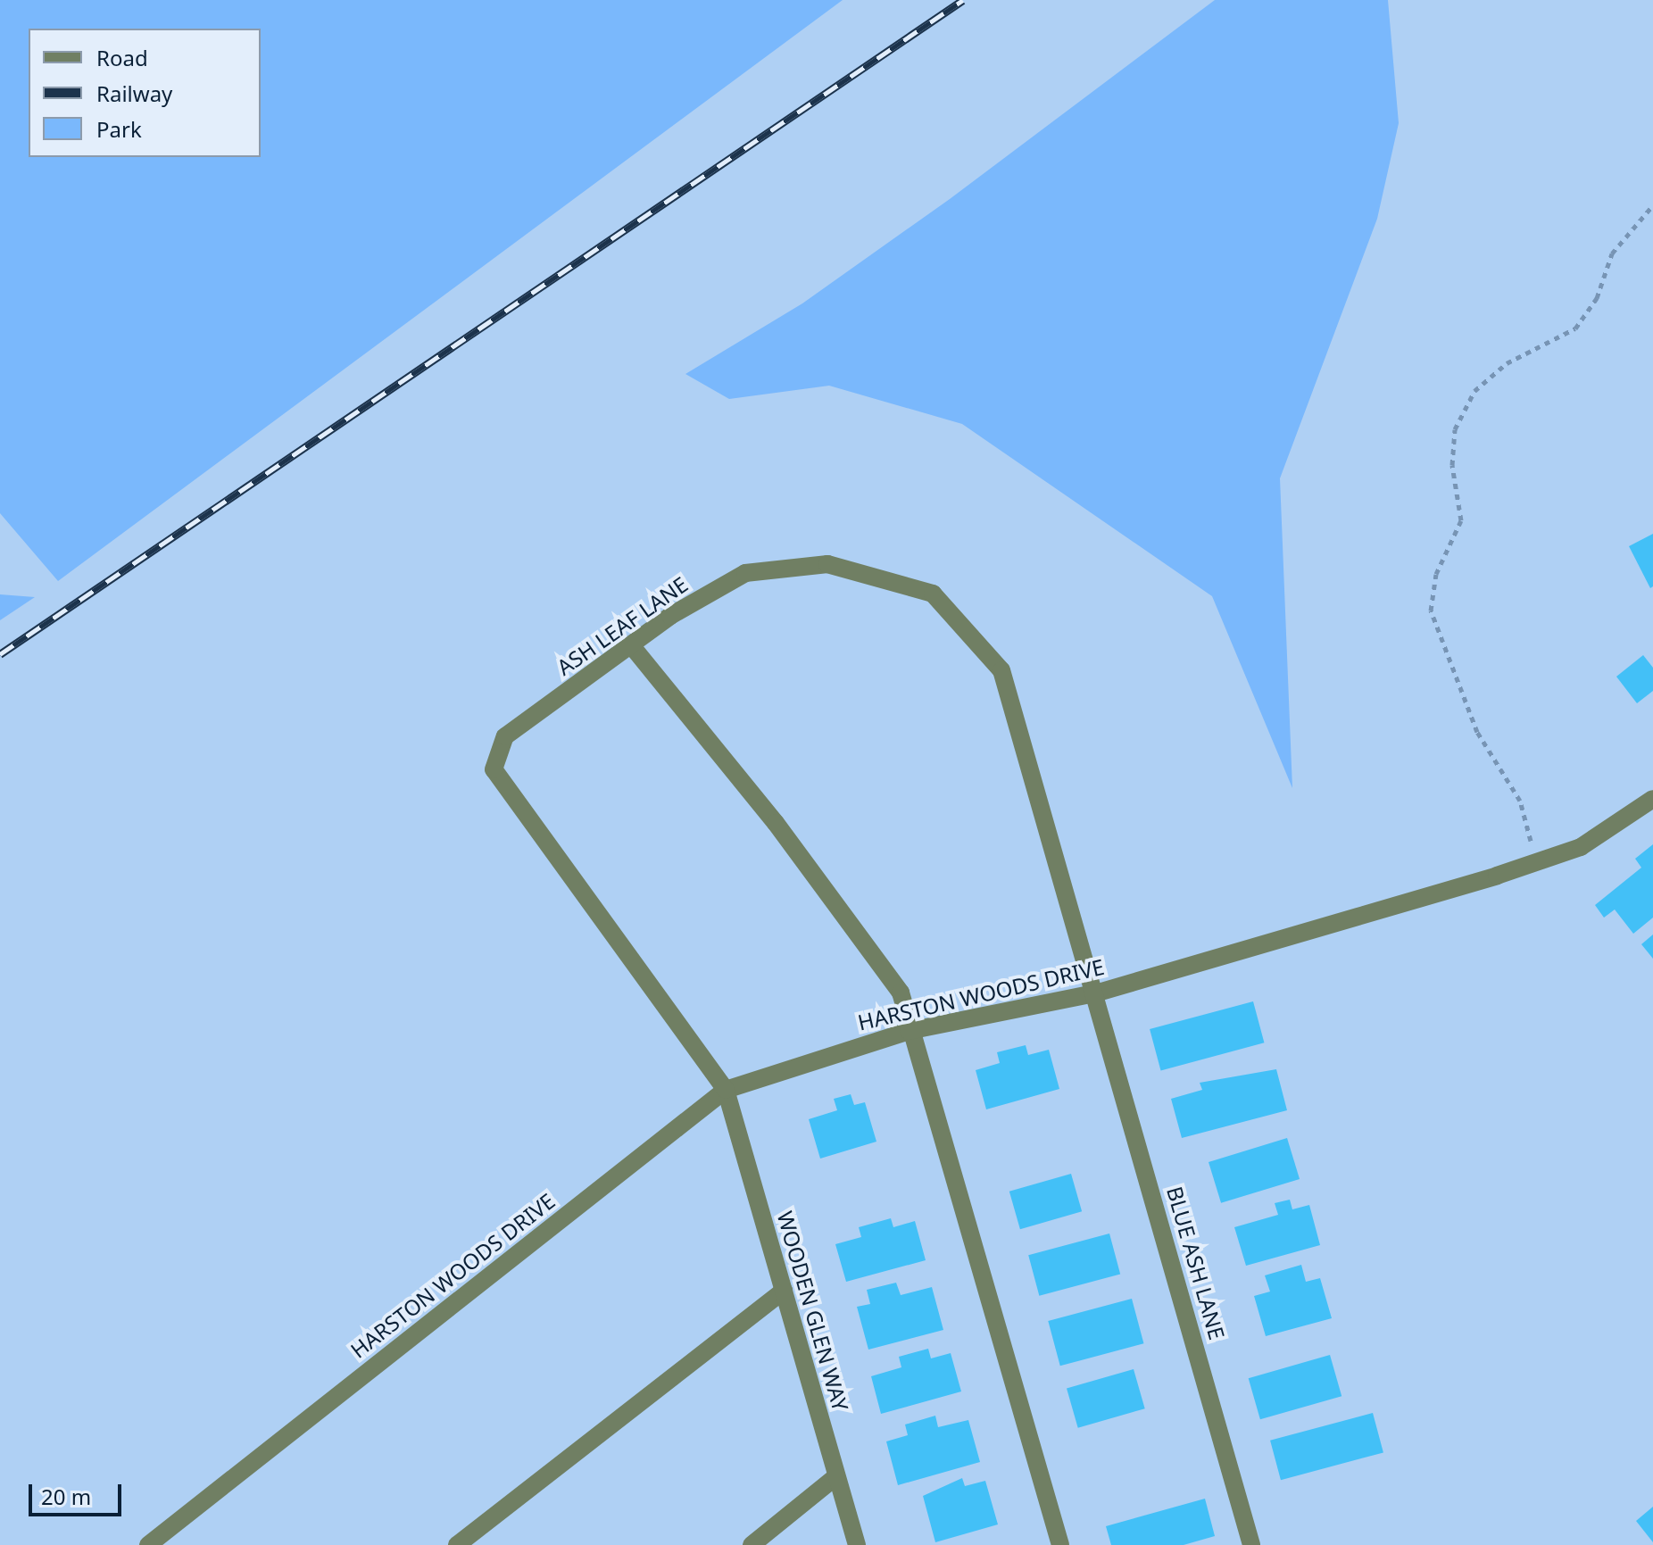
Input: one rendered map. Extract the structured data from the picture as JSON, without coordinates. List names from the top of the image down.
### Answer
{
  "streets": {
    "street": [
      "ASH LEAF LANE",
      "HARSTON WOODS DRIVE",
      "BLUE ASH LANE",
      "WOODEN GLEN WAY"
    ]
  },
  "crossings": [
    ["ASH LEAF LANE", "HARSTON WOODS DRIVE"],
    ["ASH LEAF LANE", "BLUE ASH LANE"],
    ["ASH LEAF LANE", "WOODEN GLEN WAY"],
    ["HARSTON WOODS DRIVE", "BLUE ASH LANE"],
    ["HARSTON WOODS DRIVE", "WOODEN GLEN WAY"]
  ],
  "legend": ["Road", "Railway", "Park"],
  "scale_bar": "20 m"
}
